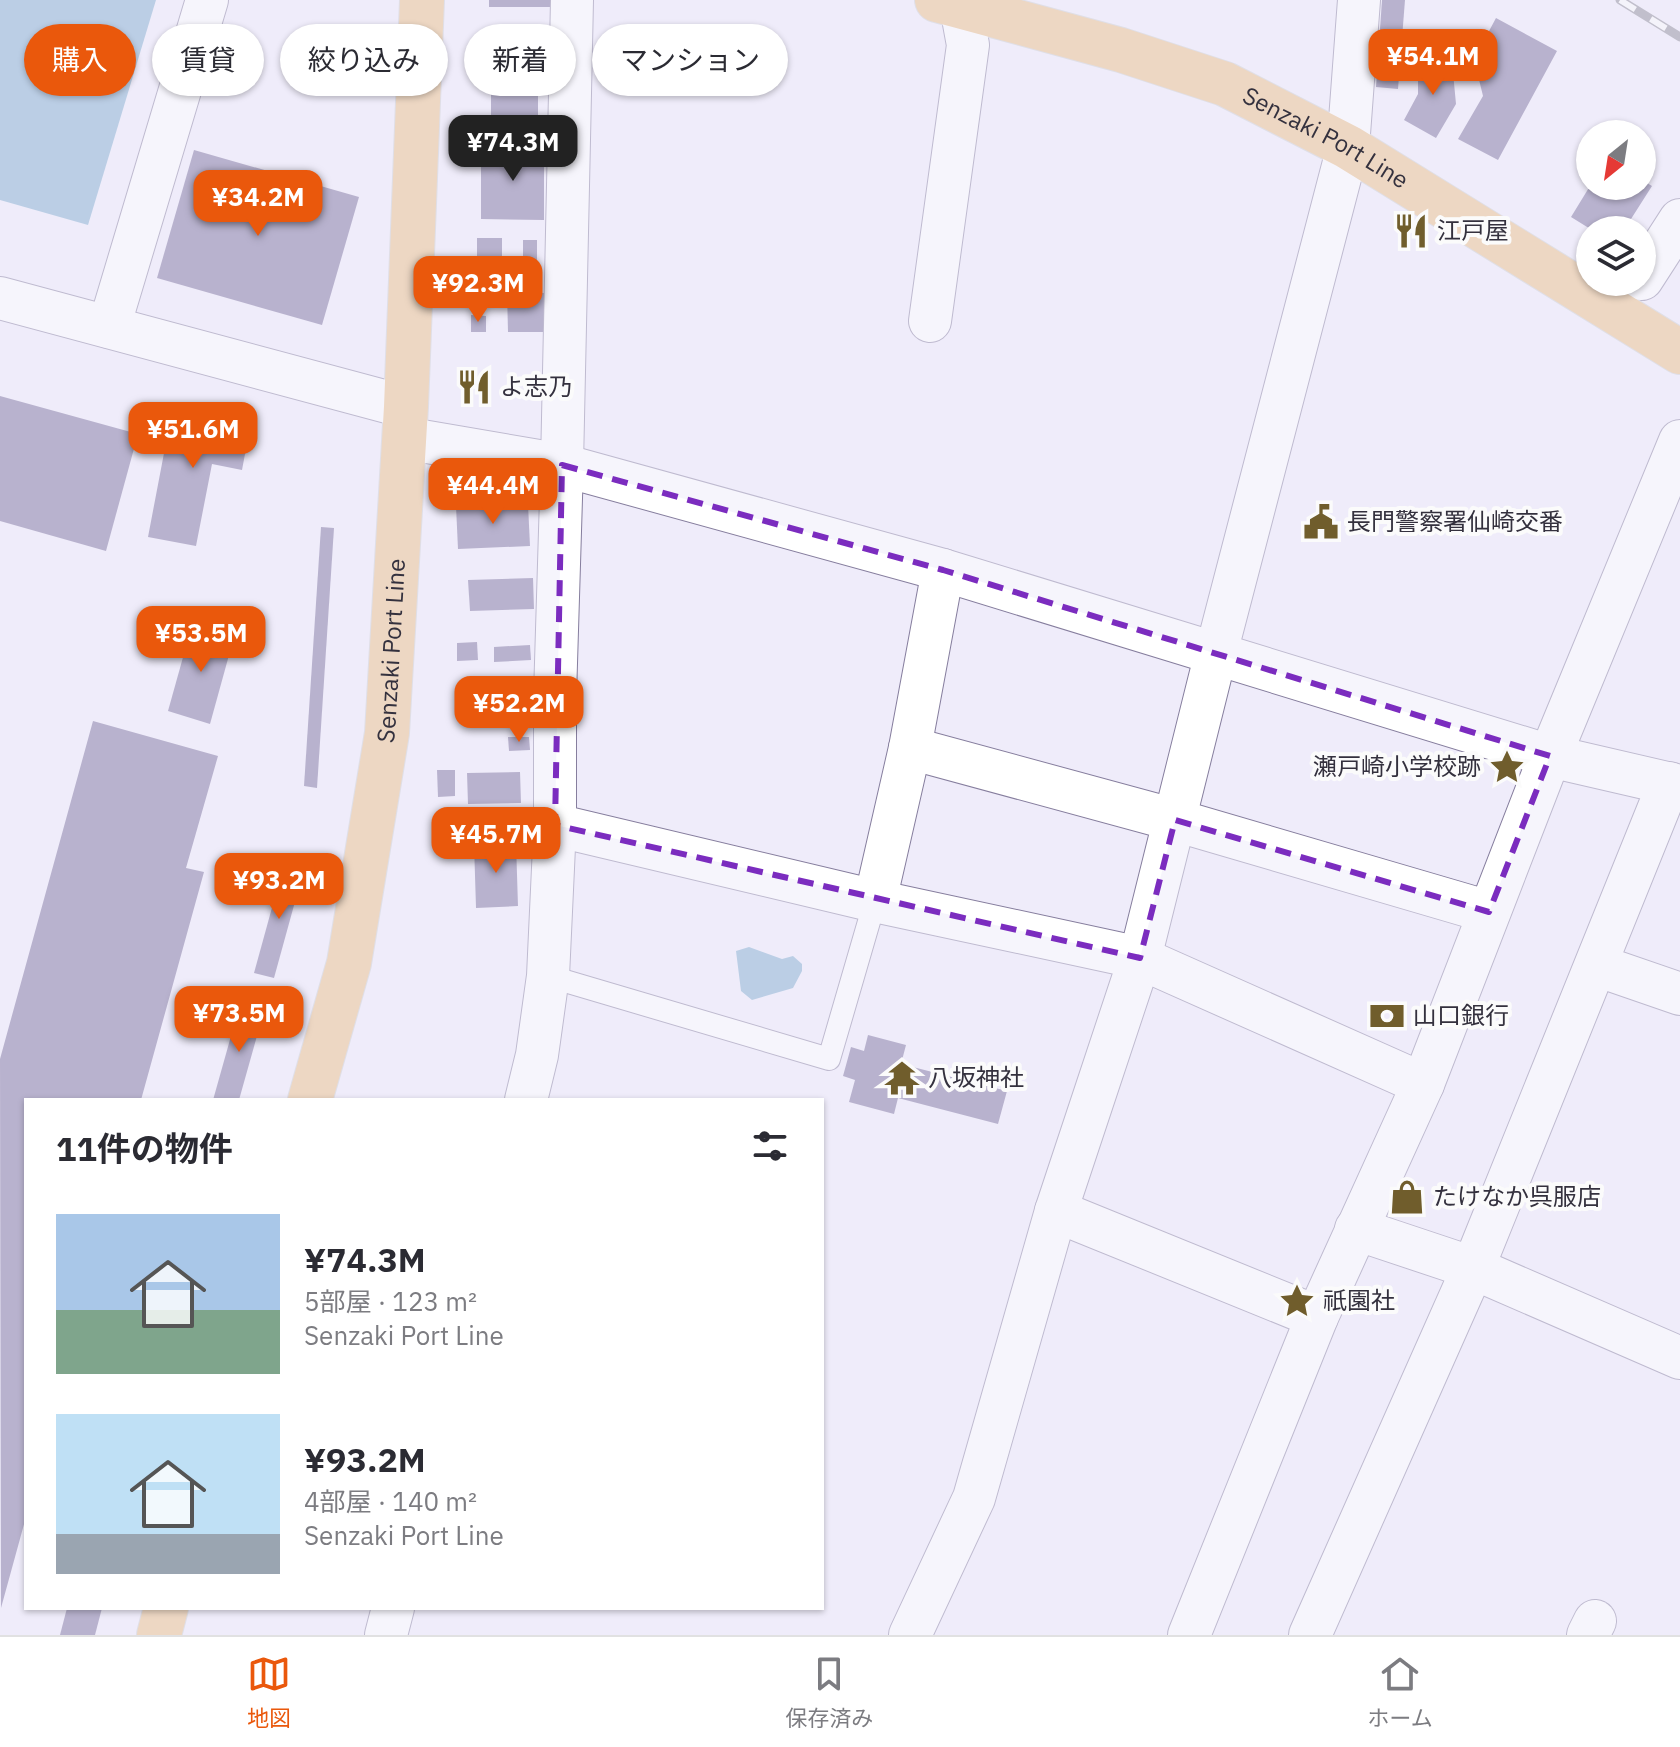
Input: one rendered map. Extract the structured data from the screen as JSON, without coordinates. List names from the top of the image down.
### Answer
{
  "streets": {
    "main road": ["Senzaki Port Line"]
  },
  "places": {
    "restaurant": ["江戸屋", "よ志乃"],
    "public building": ["長門警察署仙崎交番"],
    "place": ["瀬戸崎小学校跡", "祇園社"],
    "bank": ["山口銀行"],
    "temple": ["八坂神社"],
    "shop": ["たけなか呉服店"]
  },
  "north": "bottom left",
  "page": {
    "chip": [
      "購入",
      "賃貸",
      "絞り込み",
      "新着",
      "マンション"
    ],
    "price": [
      "¥54.1M",
      "¥74.3M",
      "¥34.2M",
      "¥92.3M",
      "¥51.6M",
      "¥44.4M",
      "¥53.5M",
      "¥52.2M",
      "¥45.7M",
      "¥93.2M",
      "¥73.5M"
    ],
    "heading": "11件の物件",
    "list": [
      {
        "name": "¥74.3M",
        "note": "5部屋 · 123 m² · Senzaki Port Line"
      },
      {
        "name": "¥93.2M",
        "note": "4部屋 · 140 m² · Senzaki Port Line"
      }
    ],
    "tabs": ["地図", "保存済み", "ホーム"]
  }
}
